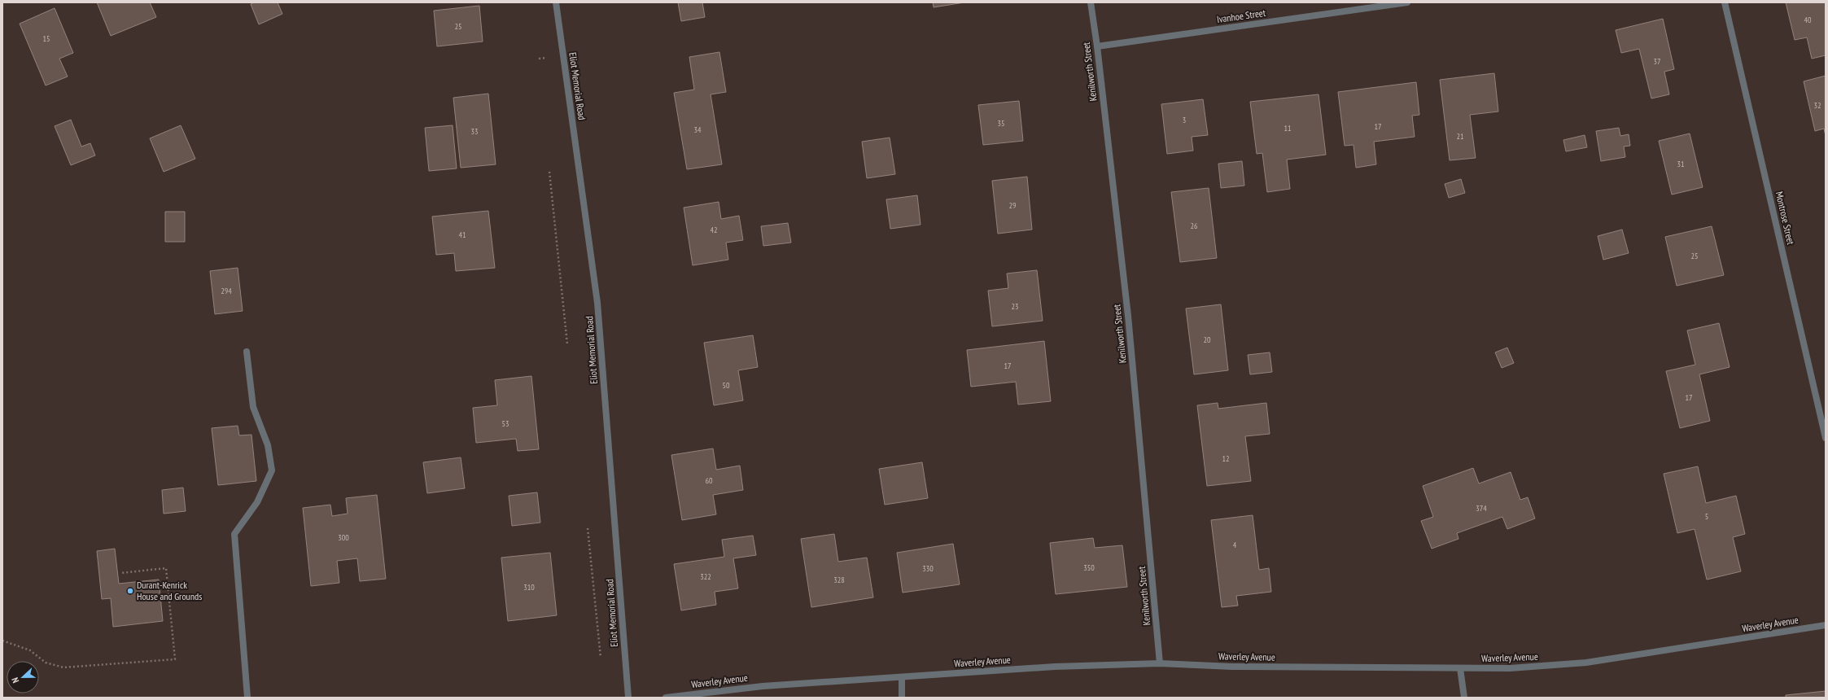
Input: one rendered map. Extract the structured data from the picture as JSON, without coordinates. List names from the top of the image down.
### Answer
{
  "streets": {
    "street": [
      "Ivanhoe Street",
      "Kenilworth Street",
      "Eliot Memorial Road",
      "Montrose Street",
      "Waverley Avenue"
    ]
  },
  "crossings": [
    ["Ivanhoe Street", "Kenilworth Street"],
    ["Kenilworth Street", "Waverley Avenue"]
  ],
  "places": ["Durant-Kenrick House and Grounds"],
  "house_numbers": [
    "40",
    "25",
    "15",
    "37",
    "32",
    "3",
    "35",
    "17",
    "11",
    "34",
    "33",
    "21",
    "31",
    "29",
    "26",
    "42",
    "41",
    "25",
    "294",
    "23",
    "20",
    "17",
    "50",
    "17",
    "53",
    "12",
    "60",
    "374",
    "5",
    "300",
    "4",
    "350",
    "330",
    "322",
    "328",
    "310"
  ],
  "north": "left"
}
